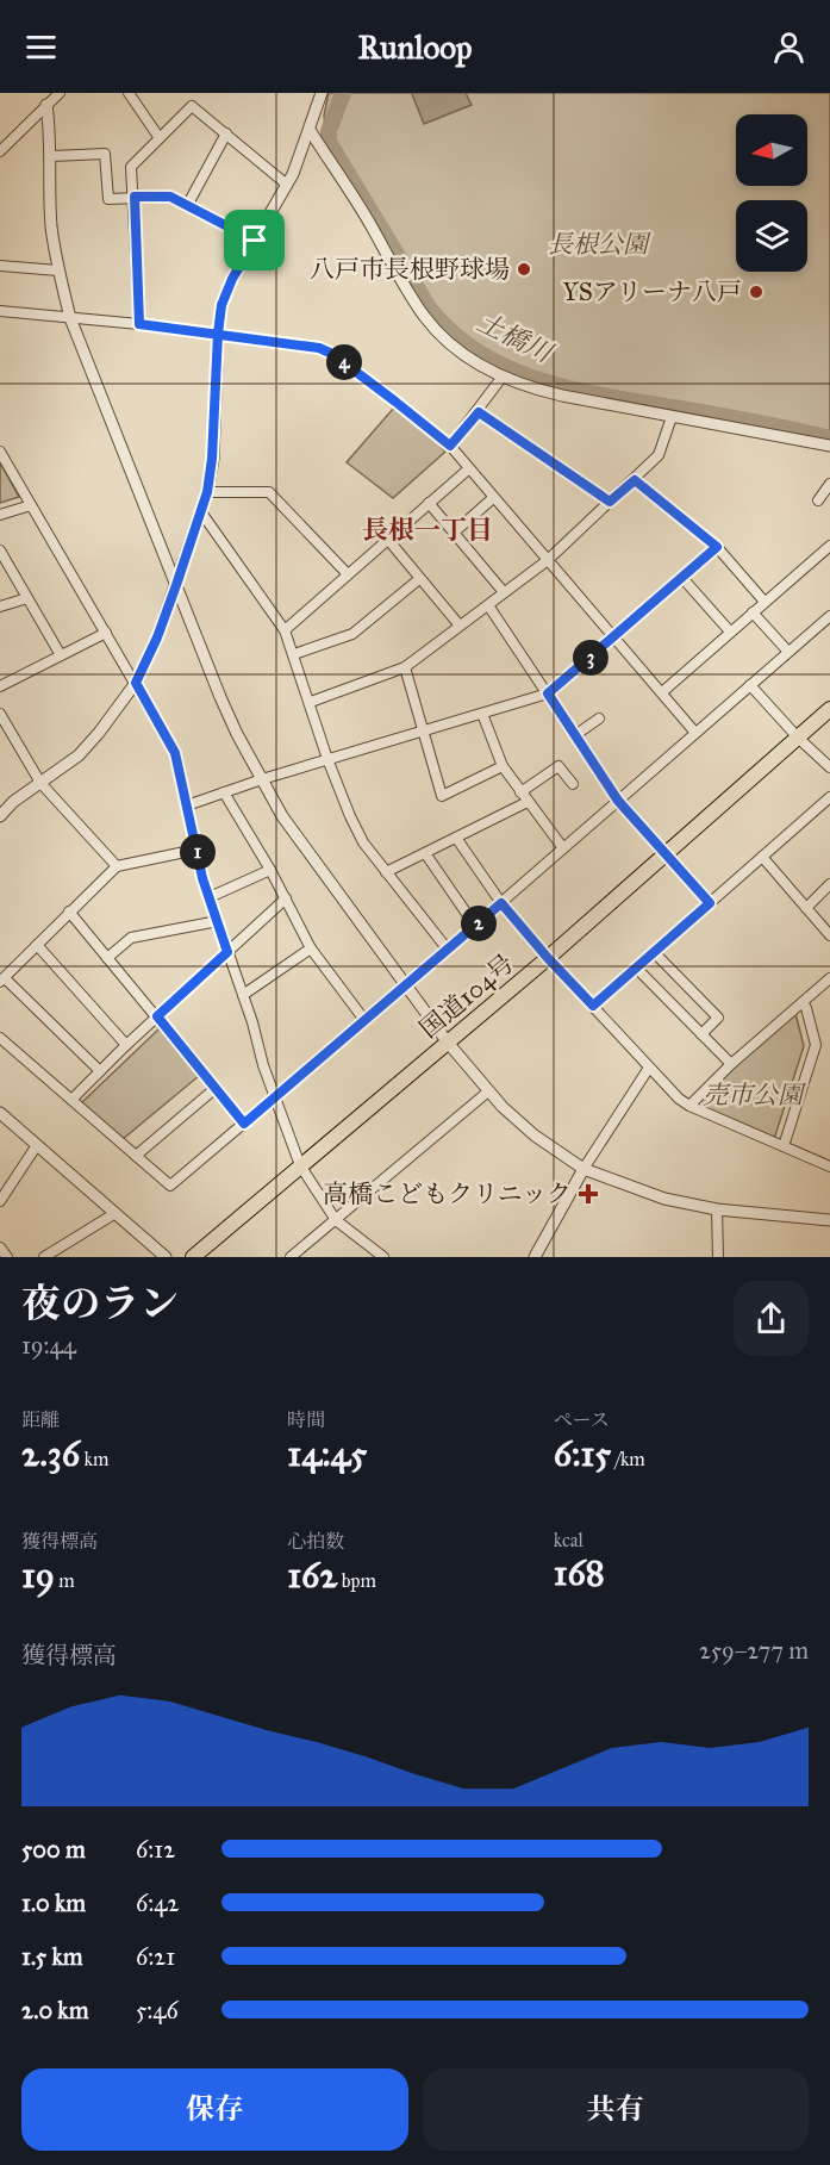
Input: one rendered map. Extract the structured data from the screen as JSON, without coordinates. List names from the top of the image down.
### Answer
{
  "streets": {
    "highway": ["国道104号"]
  },
  "districts": ["長根一丁目"],
  "water": ["土橋川"],
  "parks": ["長根公園", "売市公園"],
  "places": {
    "other": ["八戸市長根野球場", "YSアリーナ八戸"],
    "health": ["高橋こどもクリニック"]
  },
  "north": "left",
  "page": {
    "header": "Runloop",
    "pins": [
      "4",
      "3",
      "1",
      "2"
    ],
    "heading": ["夜のラン", "19:44"],
    "stats": [
      ["距離", "2.36 km"],
      ["時間", "14:45"],
      ["ペース", "6:15 /km"],
      ["獲得標高", "19 m"],
      ["心拍数", "162 bpm"],
      ["kcal", "168"]
    ],
    "chart": ["獲得標高", "259–277 m"],
    "list": [
      {
        "name": "500 m",
        "note": "6:12"
      },
      {
        "name": "1.0 km",
        "note": "6:42"
      },
      {
        "name": "1.5 km",
        "note": "6:21"
      },
      {
        "name": "2.0 km",
        "note": "5:46"
      }
    ],
    "buttons": ["保存", "共有"]
  }
}
